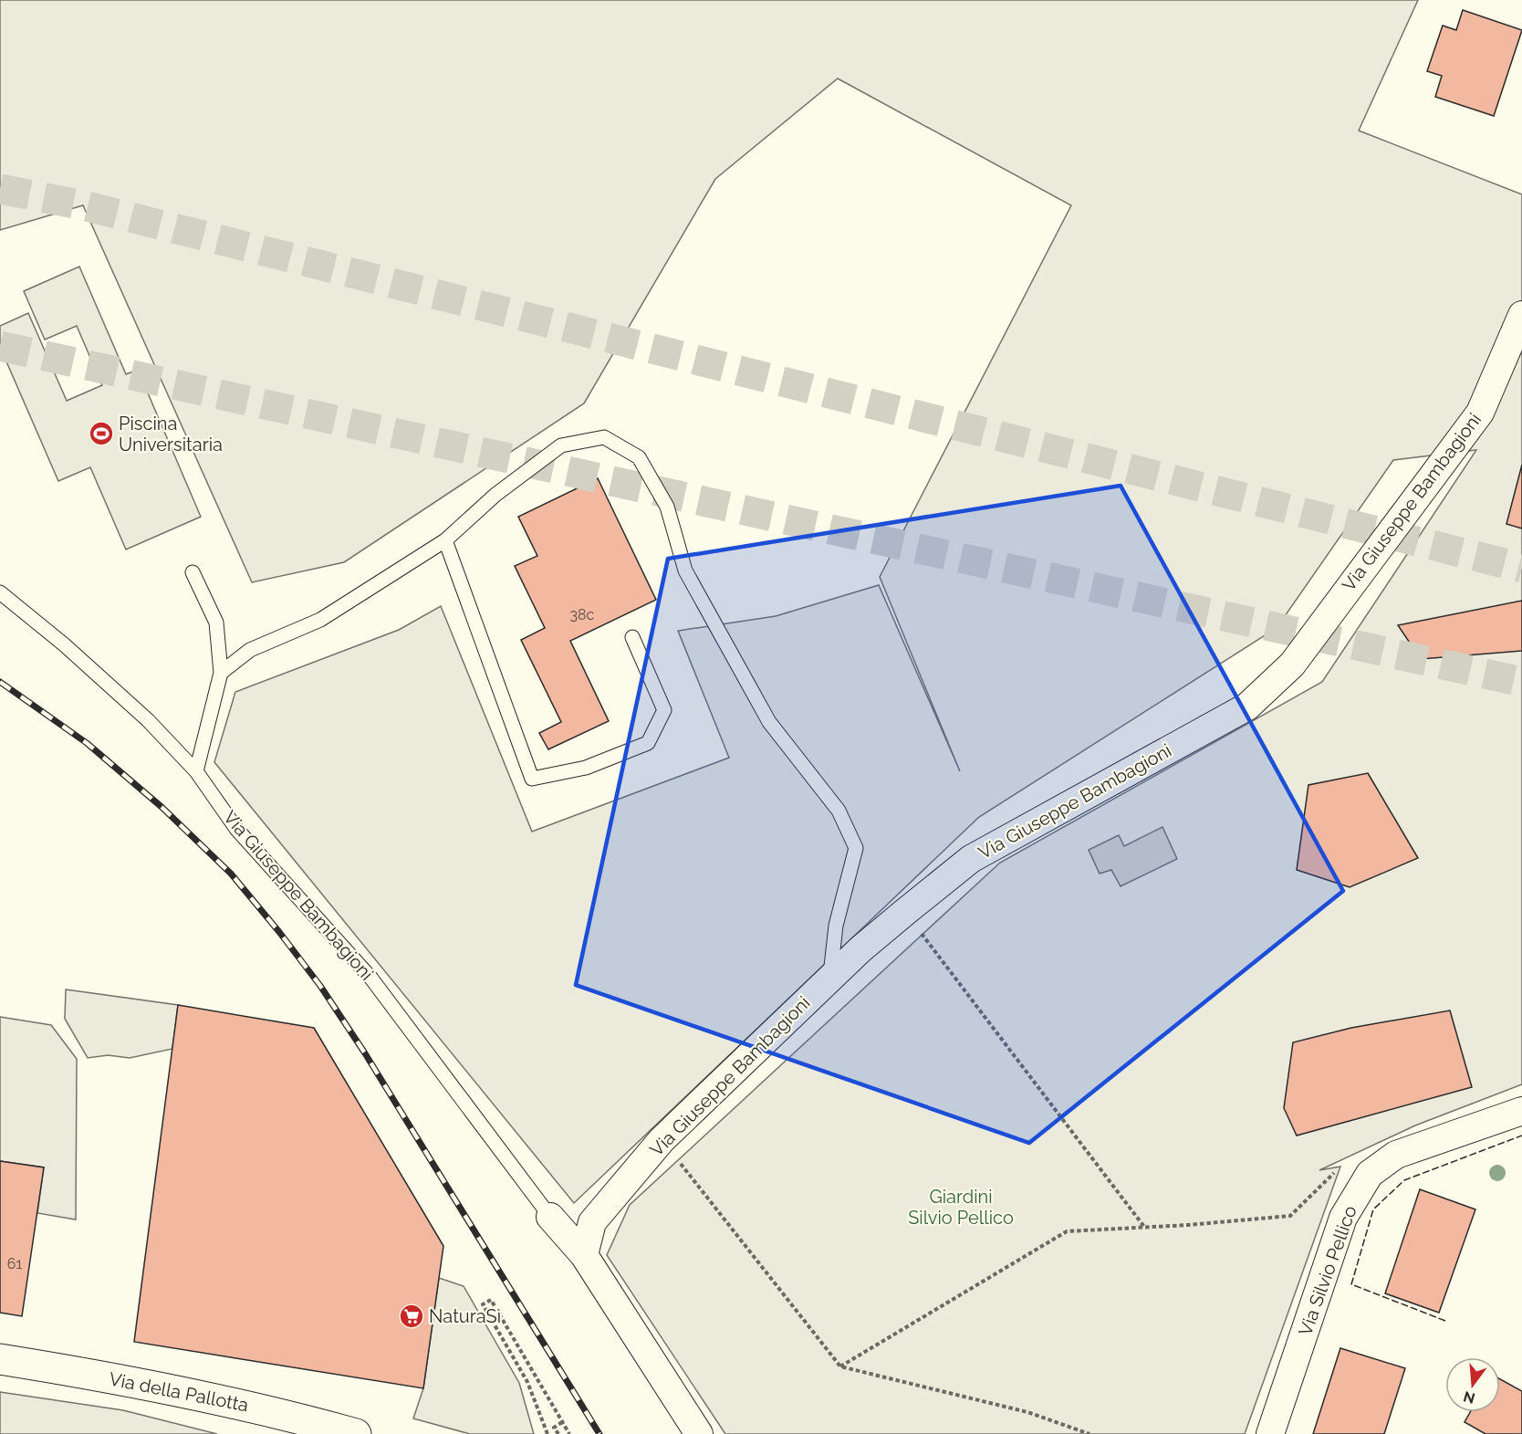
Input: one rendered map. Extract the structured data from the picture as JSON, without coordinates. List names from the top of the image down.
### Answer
{
  "streets": {
    "main road": ["Via della Pallotta"],
    "street": ["Via Giuseppe Bambagioni", "Via Silvio Pellico"]
  },
  "parks": ["Giardini Silvio Pellico"],
  "places": {
    "sports": ["Piscina Universitaria"],
    "supermarket": ["NaturaSì"]
  },
  "house_numbers": ["38c", "61"],
  "north": "bottom"
}
